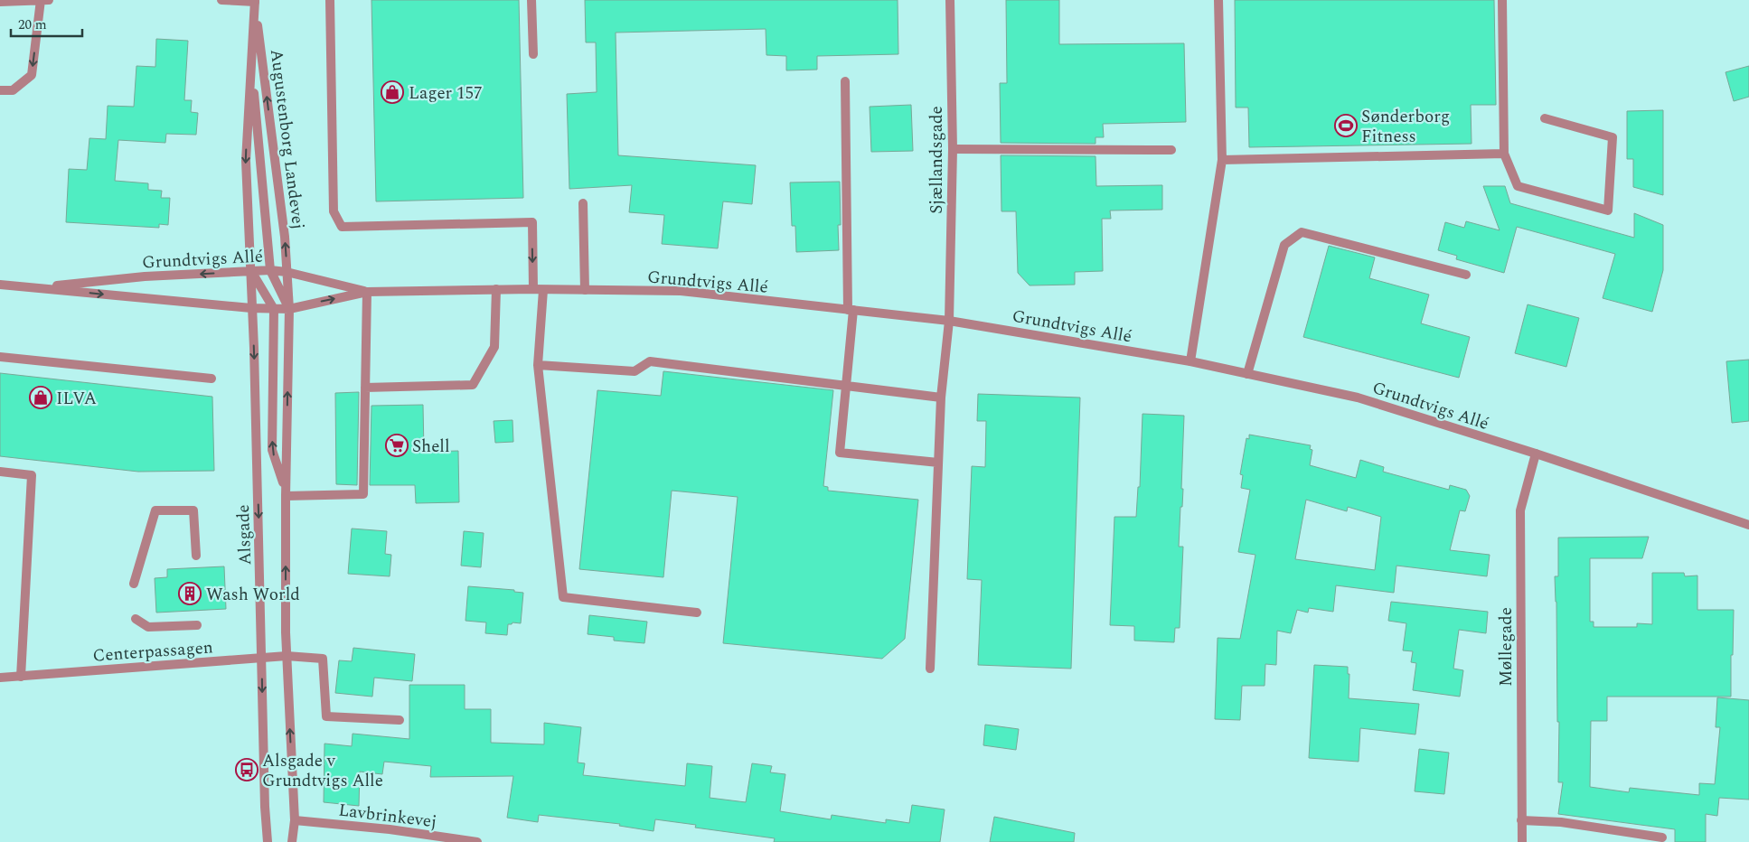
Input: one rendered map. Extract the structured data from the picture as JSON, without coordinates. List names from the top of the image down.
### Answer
{
  "streets": {
    "street": [
      "Augustenborg Landevej",
      "Sjællandsgade",
      "Grundtvigs Allé",
      "Alsgade",
      "Møllegade",
      "Centerpassagen",
      "Lavbrinkevej"
    ]
  },
  "crossings": [
    ["Augustenborg Landevej", "Grundtvigs Allé"],
    ["Augustenborg Landevej", "Alsgade"],
    ["Sjællandsgade", "Grundtvigs Allé"],
    ["Grundtvigs Allé", "Alsgade"],
    ["Grundtvigs Allé", "Møllegade"],
    ["Alsgade", "Centerpassagen"]
  ],
  "places": {
    "shop": ["Lager 157", "ILVA"],
    "sports": ["Sønderborg Fitness"],
    "supermarket": ["Shell"],
    "building": ["Wash World"],
    "bus stop": ["Alsgade v Grundtvigs Alle"]
  },
  "scale_bar": "20 m"
}
